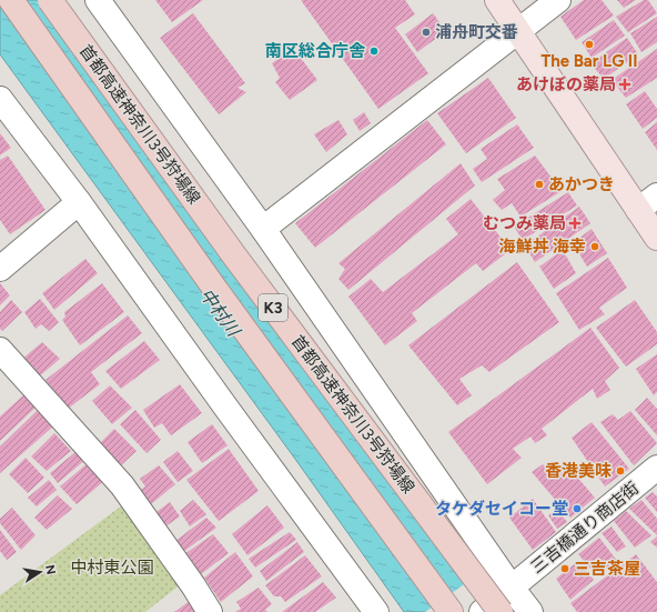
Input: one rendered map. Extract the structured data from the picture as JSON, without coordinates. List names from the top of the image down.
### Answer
{
  "streets": {
    "highway": ["首都高速神奈川3号狩場線", "K3"],
    "street": ["三吉橋通り商店街"]
  },
  "water": ["中村川"],
  "parks": ["中村東公園"],
  "places": {
    "other": [
      "浦舟町交番",
      "The Bar LG II",
      "南区総合庁舎",
      "あかつき",
      "海鮮丼 海幸",
      "香港美味",
      "タケダセイコー堂",
      "三吉茶屋"
    ],
    "health": ["あけぼの薬局", "むつみ薬局"]
  },
  "north": "right"
}
